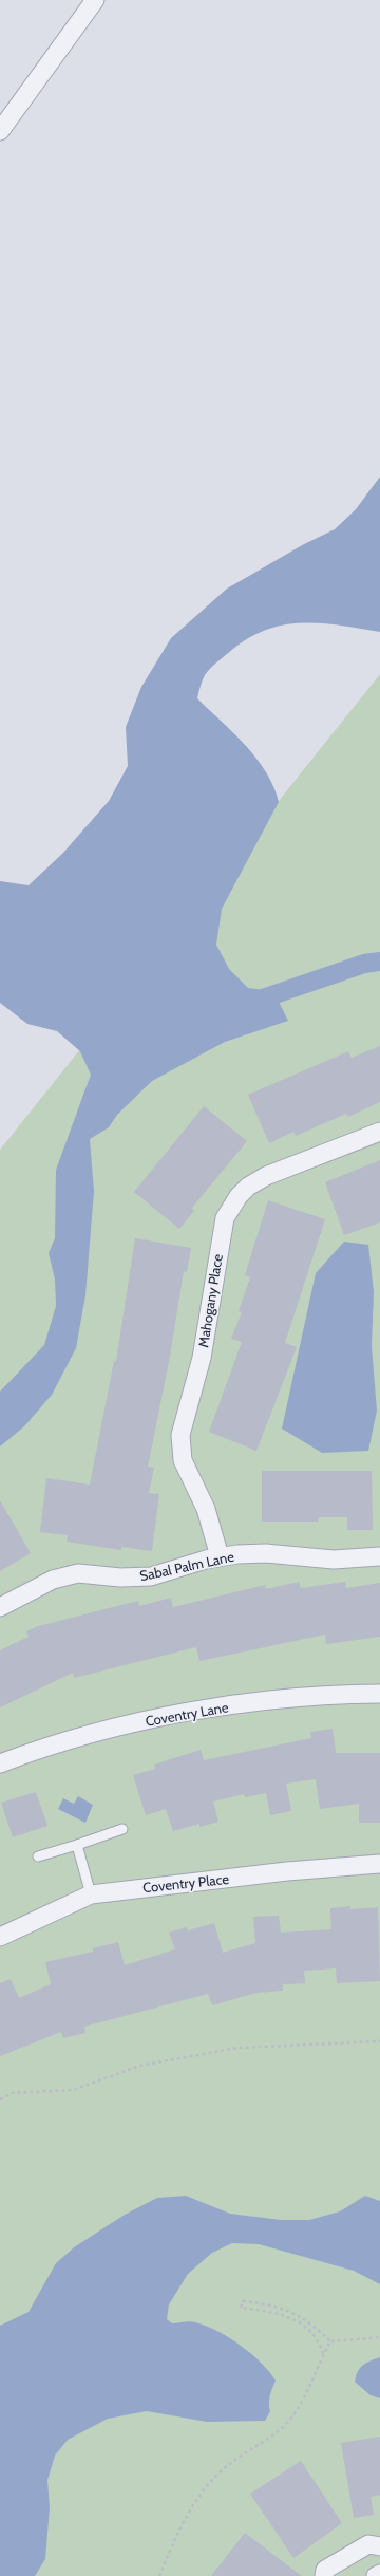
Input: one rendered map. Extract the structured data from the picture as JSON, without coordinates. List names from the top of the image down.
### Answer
{
  "streets": {
    "street": [
      "Mahogany Place",
      "Sabal Palm Lane",
      "Coventry Lane",
      "Coventry Place"
    ]
  },
  "crossings": [
    ["Mahogany Place", "Sabal Palm Lane"]
  ]
}
